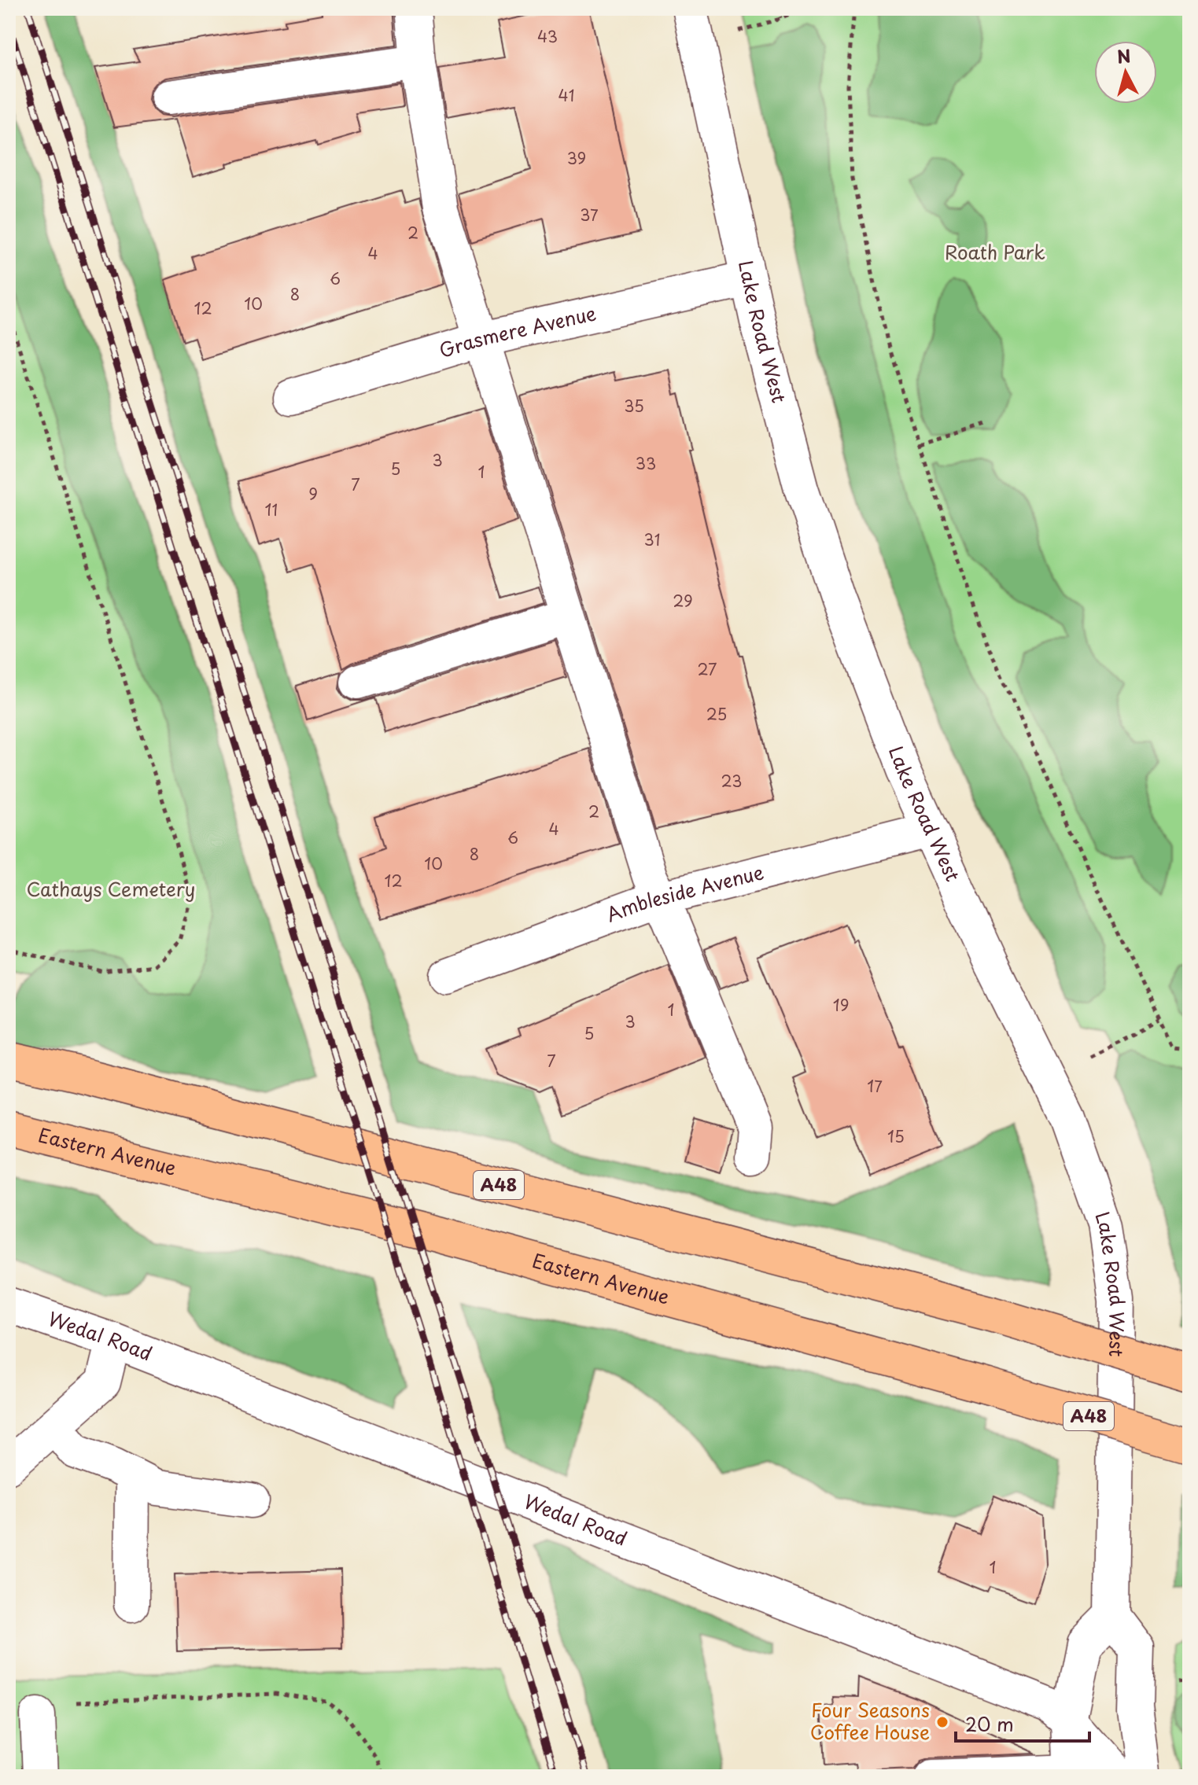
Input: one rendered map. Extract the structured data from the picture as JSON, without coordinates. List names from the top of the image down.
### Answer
{
  "streets": {
    "highway": ["Eastern Avenue", "A48"],
    "street": [
      "Lake Road West",
      "Grasmere Avenue",
      "Ambleside Avenue",
      "Wedal Road"
    ]
  },
  "crossings": [
    ["Lake Road West", "Grasmere Avenue"],
    ["Lake Road West", "Ambleside Avenue"]
  ],
  "parks": ["Roath Park", "Cathays Cemetery"],
  "places": ["Four Seasons Coffee House"],
  "house_numbers": [
    "43",
    "41",
    "39",
    "37",
    "2",
    "4",
    "6",
    "8",
    "10",
    "12",
    "35",
    "3",
    "33",
    "5",
    "1",
    "7",
    "9",
    "11",
    "31",
    "29",
    "27",
    "25",
    "23",
    "2",
    "4",
    "6",
    "8",
    "10",
    "12",
    "19",
    "1",
    "3",
    "5",
    "7",
    "17",
    "15",
    "1"
  ],
  "scale_bar": "20 m",
  "north": "top"
}
